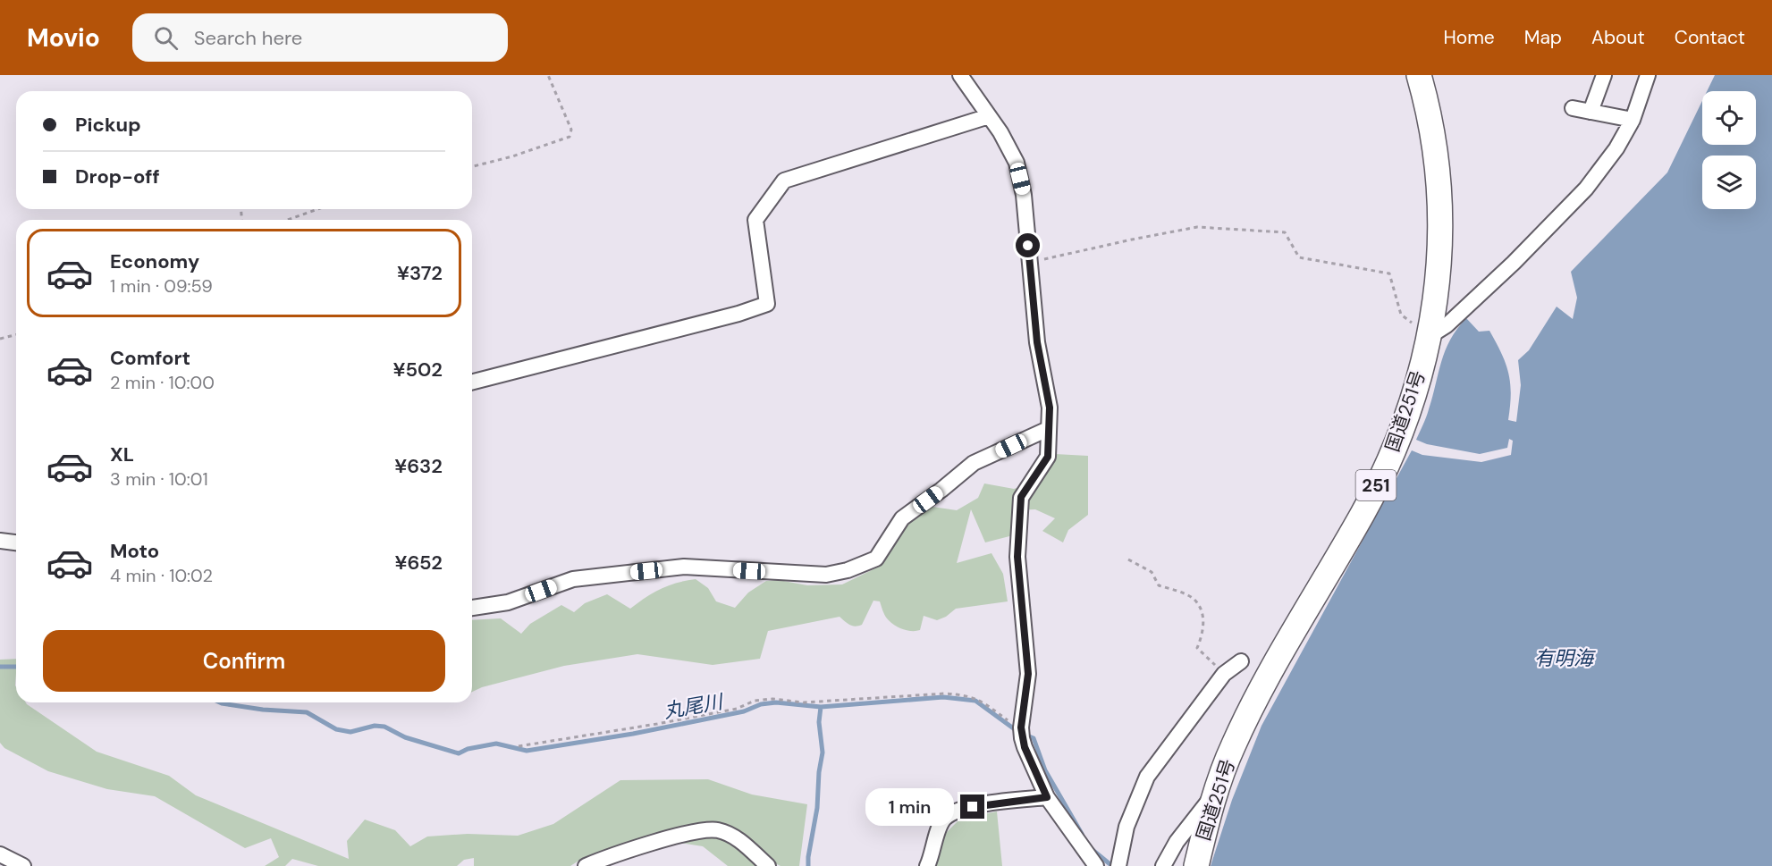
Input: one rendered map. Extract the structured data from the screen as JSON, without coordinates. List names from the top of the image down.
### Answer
{
  "streets": {
    "highway": ["国道251号", "251"]
  },
  "water": ["有明海", "丸尾川"],
  "page": {
    "header": "Movio",
    "search": "Search here",
    "nav": [
      "Home",
      "Map",
      "About",
      "Contact"
    ],
    "banner": ["Pickup", "Drop-off"],
    "list": [
      {
        "name": "Economy",
        "note": "1 min · 09:59",
        "value": "¥372"
      },
      {
        "name": "Comfort",
        "note": "2 min · 10:00",
        "value": "¥502"
      },
      {
        "name": "XL",
        "note": "3 min · 10:01",
        "value": "¥632"
      },
      {
        "name": "Moto",
        "note": "4 min · 10:02",
        "value": "¥652"
      }
    ],
    "buttons": "Confirm",
    "bubble": "1 min"
  }
}
